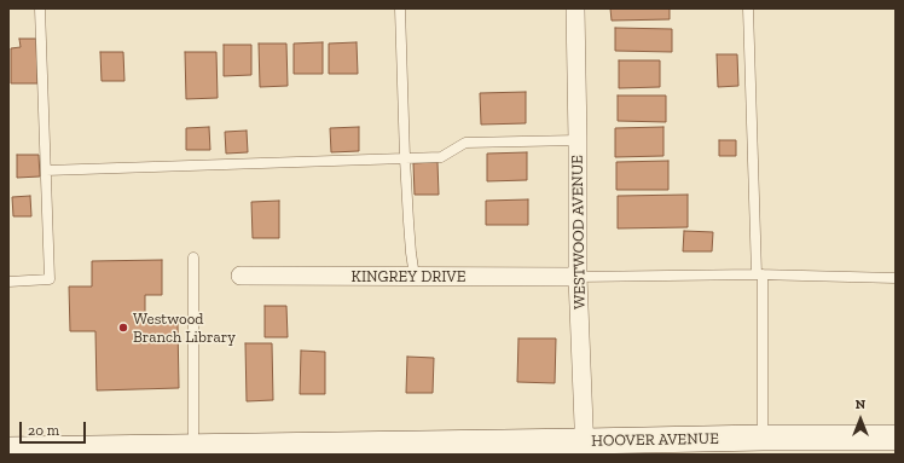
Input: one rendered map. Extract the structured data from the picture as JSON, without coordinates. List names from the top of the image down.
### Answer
{
  "streets": {
    "street": ["WESTWOOD AVENUE", "KINGREY DRIVE", "HOOVER AVENUE"]
  },
  "crossings": [
    ["WESTWOOD AVENUE", "KINGREY DRIVE"],
    ["WESTWOOD AVENUE", "HOOVER AVENUE"]
  ],
  "places": ["Westwood Branch Library"],
  "scale_bar": "20 m",
  "north": "top"
}
